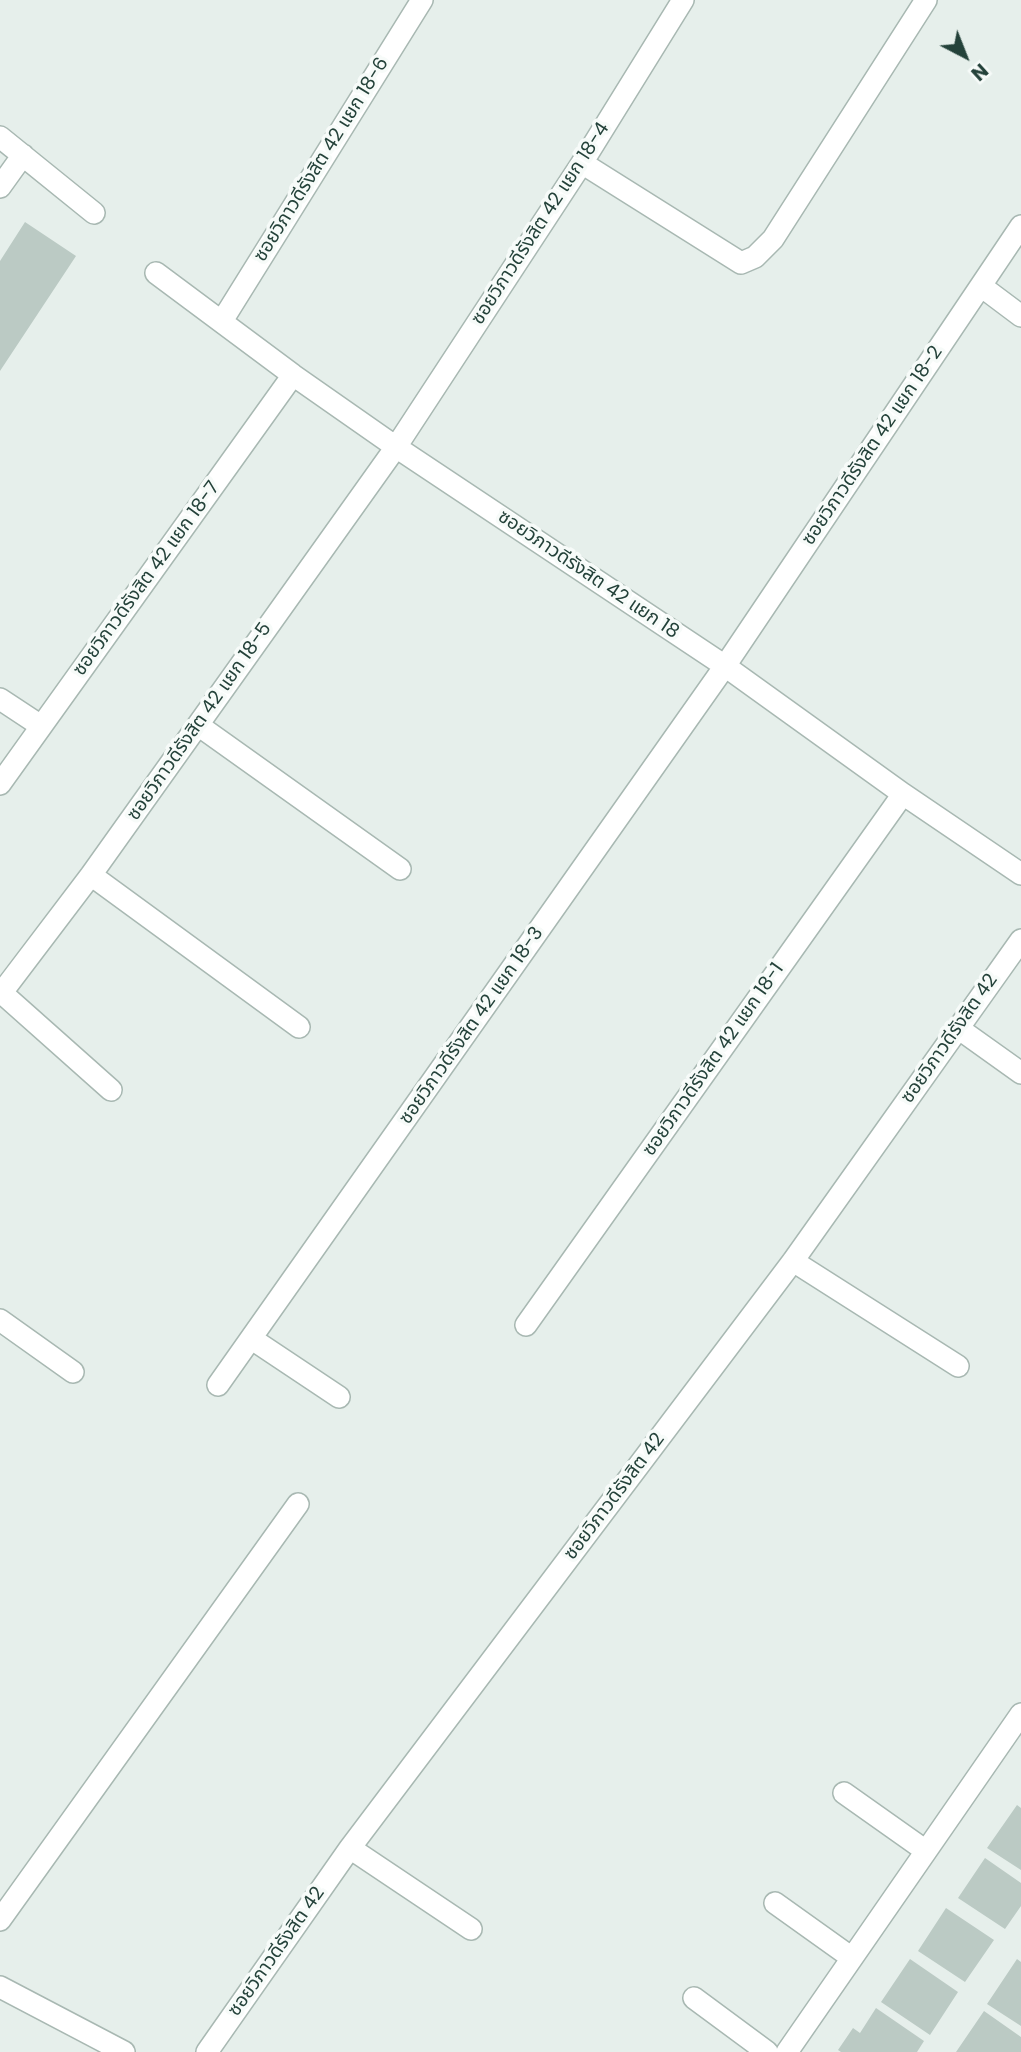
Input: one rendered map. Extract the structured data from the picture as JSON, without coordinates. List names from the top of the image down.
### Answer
{
  "streets": {
    "street": [
      "ซอยวิภาวดีรังสิต 42 แยก 18-6",
      "ซอยวิภาวดีรังสิต 42 แยก 18-4",
      "ซอยวิภาวดีรังสิต 42 แยก 18-2",
      "ซอยวิภาวดีรังสิต 42 แยก 18",
      "ซอยวิภาวดีรังสิต 42 แยก 18-7",
      "ซอยวิภาวดีรังสิต 42 แยก 18-5",
      "ซอยวิภาวดีรังสิต 42 แยก 18-3",
      "ซอยวิภาวดีรังสิต 42",
      "ซอยวิภาวดีรังสิต 42 แยก 18-1"
    ]
  },
  "crossings": [
    ["ซอยวิภาวดีรังสิต 42 แยก 18-6", "ซอยวิภาวดีรังสิต 42 แยก 18"],
    ["ซอยวิภาวดีรังสิต 42 แยก 18-4", "ซอยวิภาวดีรังสิต 42 แยก 18"],
    ["ซอยวิภาวดีรังสิต 42 แยก 18-4", "ซอยวิภาวดีรังสิต 42 แยก 18-5"],
    ["ซอยวิภาวดีรังสิต 42 แยก 18-2", "ซอยวิภาวดีรังสิต 42 แยก 18"],
    ["ซอยวิภาวดีรังสิต 42 แยก 18-2", "ซอยวิภาวดีรังสิต 42 แยก 18-3"],
    ["ซอยวิภาวดีรังสิต 42 แยก 18", "ซอยวิภาวดีรังสิต 42 แยก 18-7"],
    ["ซอยวิภาวดีรังสิต 42 แยก 18", "ซอยวิภาวดีรังสิต 42 แยก 18-5"],
    ["ซอยวิภาวดีรังสิต 42 แยก 18", "ซอยวิภาวดีรังสิต 42 แยก 18-3"],
    ["ซอยวิภาวดีรังสิต 42 แยก 18", "ซอยวิภาวดีรังสิต 42 แยก 18-1"]
  ],
  "north": "bottom right"
}
